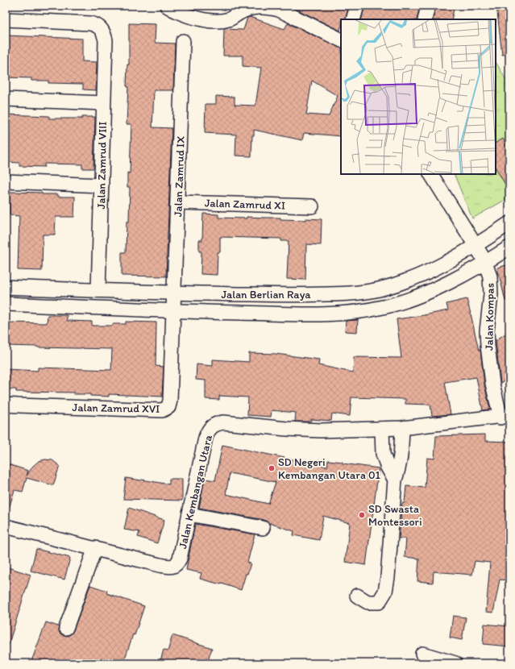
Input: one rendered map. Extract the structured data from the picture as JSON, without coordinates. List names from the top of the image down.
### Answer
{
  "streets": {
    "street": [
      "Jalan Zamrud VIII",
      "Jalan Zamrud IX",
      "Jalan Zamrud XI",
      "Jalan Berlian Raya",
      "Jalan Kompas",
      "Jalan Zamrud XVI",
      "Jalan Kembangan Utara"
    ]
  },
  "crossings": [
    ["Jalan Zamrud VIII", "Jalan Berlian Raya"],
    ["Jalan Zamrud IX", "Jalan Zamrud XI"],
    ["Jalan Zamrud IX", "Jalan Berlian Raya"],
    ["Jalan Zamrud IX", "Jalan Zamrud XVI"],
    ["Jalan Berlian Raya", "Jalan Kompas"],
    ["Jalan Berlian Raya", "Jalan Zamrud XVI"],
    ["Jalan Kompas", "Jalan Kembangan Utara"]
  ],
  "places": ["SD Negeri Kembangan Utara 01", "SD Swasta Montessori"]
}
